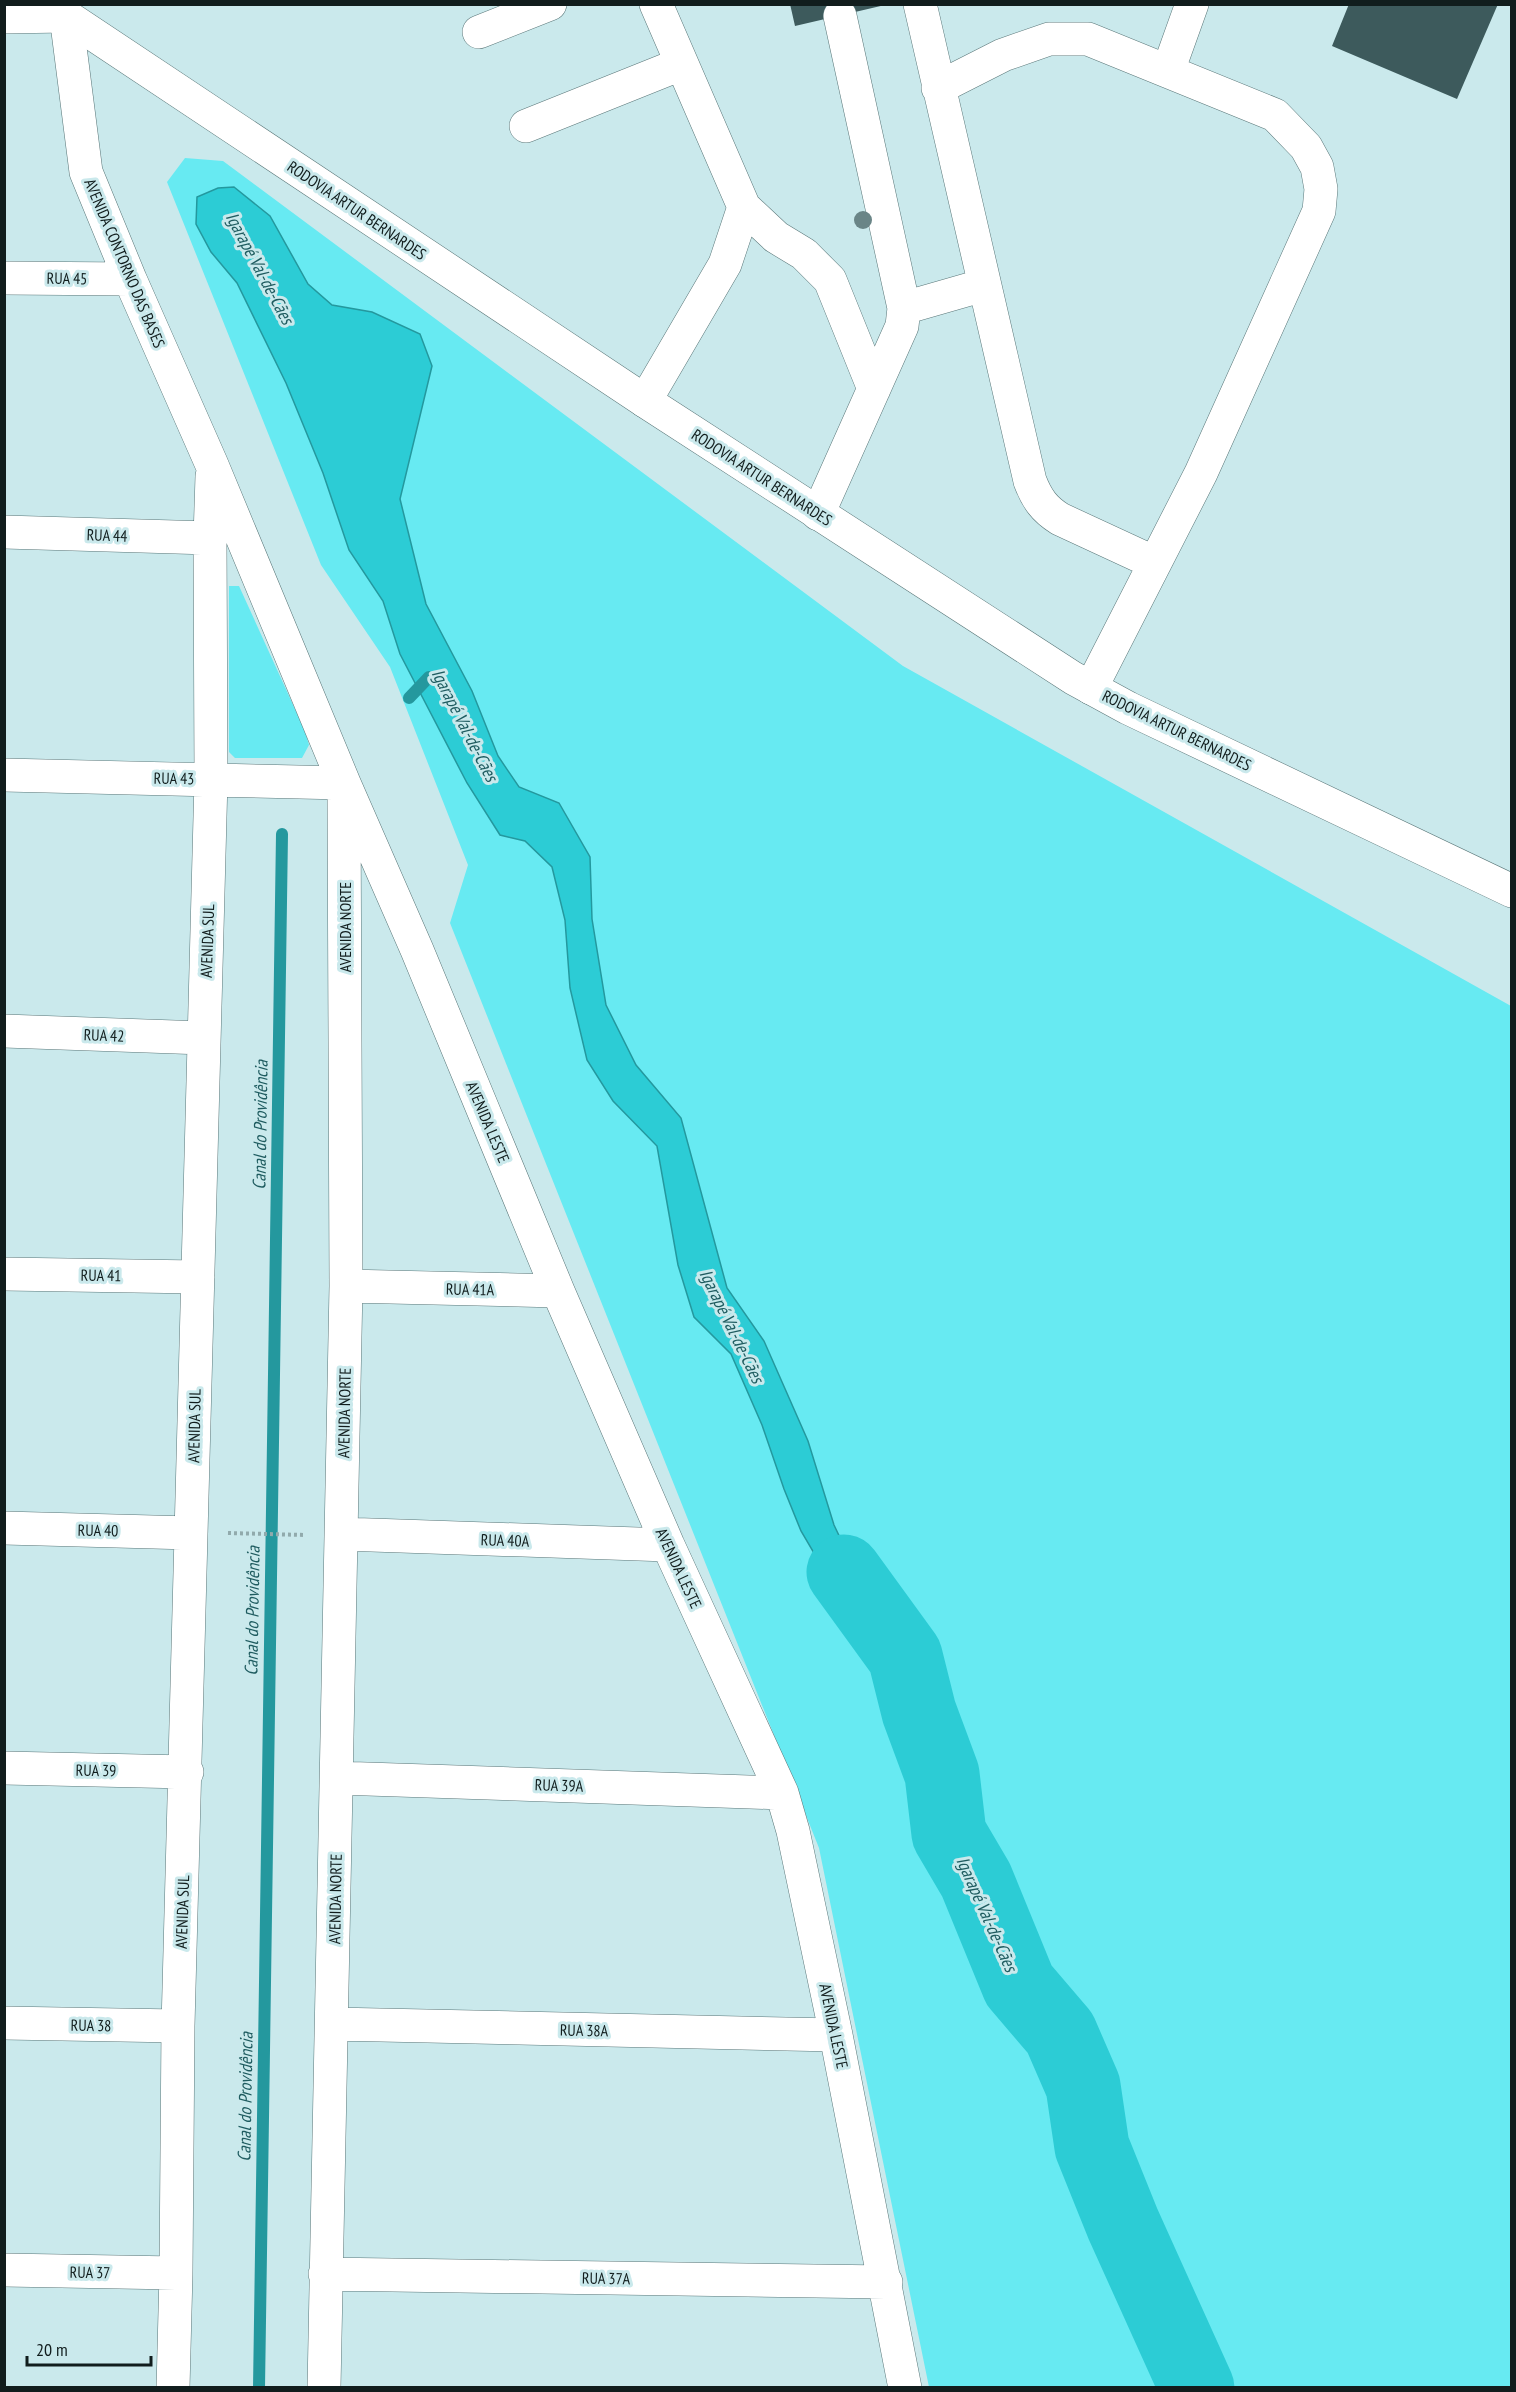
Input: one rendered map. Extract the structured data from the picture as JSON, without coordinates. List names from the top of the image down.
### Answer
{
  "streets": {
    "street": [
      "RODOVIA ARTUR BERNARDES",
      "AVENIDA CONTORNO DAS BASES",
      "RUA 45",
      "RUA 44",
      "RUA 43",
      "AVENIDA NORTE",
      "AVENIDA SUL",
      "RUA 42",
      "AVENIDA LESTE",
      "RUA 41",
      "RUA 41A",
      "RUA 40",
      "RUA 40A",
      "RUA 39",
      "RUA 39A",
      "RUA 38",
      "RUA 38A",
      "RUA 37",
      "RUA 37A"
    ]
  },
  "crossings": [
    ["RODOVIA ARTUR BERNARDES", "AVENIDA CONTORNO DAS BASES"],
    ["AVENIDA CONTORNO DAS BASES", "RUA 45"],
    ["AVENIDA CONTORNO DAS BASES", "AVENIDA NORTE"],
    ["AVENIDA CONTORNO DAS BASES", "AVENIDA SUL"],
    ["RUA 44", "AVENIDA SUL"],
    ["RUA 43", "AVENIDA NORTE"],
    ["RUA 43", "AVENIDA SUL"],
    ["RUA 43", "AVENIDA LESTE"],
    ["AVENIDA NORTE", "AVENIDA SUL"],
    ["AVENIDA NORTE", "AVENIDA LESTE"],
    ["AVENIDA NORTE", "RUA 41A"],
    ["AVENIDA NORTE", "RUA 40A"],
    ["AVENIDA NORTE", "RUA 39A"],
    ["AVENIDA NORTE", "RUA 38A"],
    ["AVENIDA NORTE", "RUA 37A"],
    ["AVENIDA SUL", "RUA 42"],
    ["AVENIDA SUL", "RUA 41"],
    ["AVENIDA SUL", "RUA 40"],
    ["AVENIDA SUL", "RUA 39"],
    ["AVENIDA SUL", "RUA 38"],
    ["AVENIDA SUL", "RUA 37"],
    ["AVENIDA LESTE", "RUA 41A"],
    ["AVENIDA LESTE", "RUA 40A"],
    ["AVENIDA LESTE", "RUA 39A"],
    ["AVENIDA LESTE", "RUA 38A"],
    ["AVENIDA LESTE", "RUA 37A"]
  ],
  "water": ["Igarapé Val-de-Cães", "Canal do Providência"],
  "scale_bar": "20 m"
}
